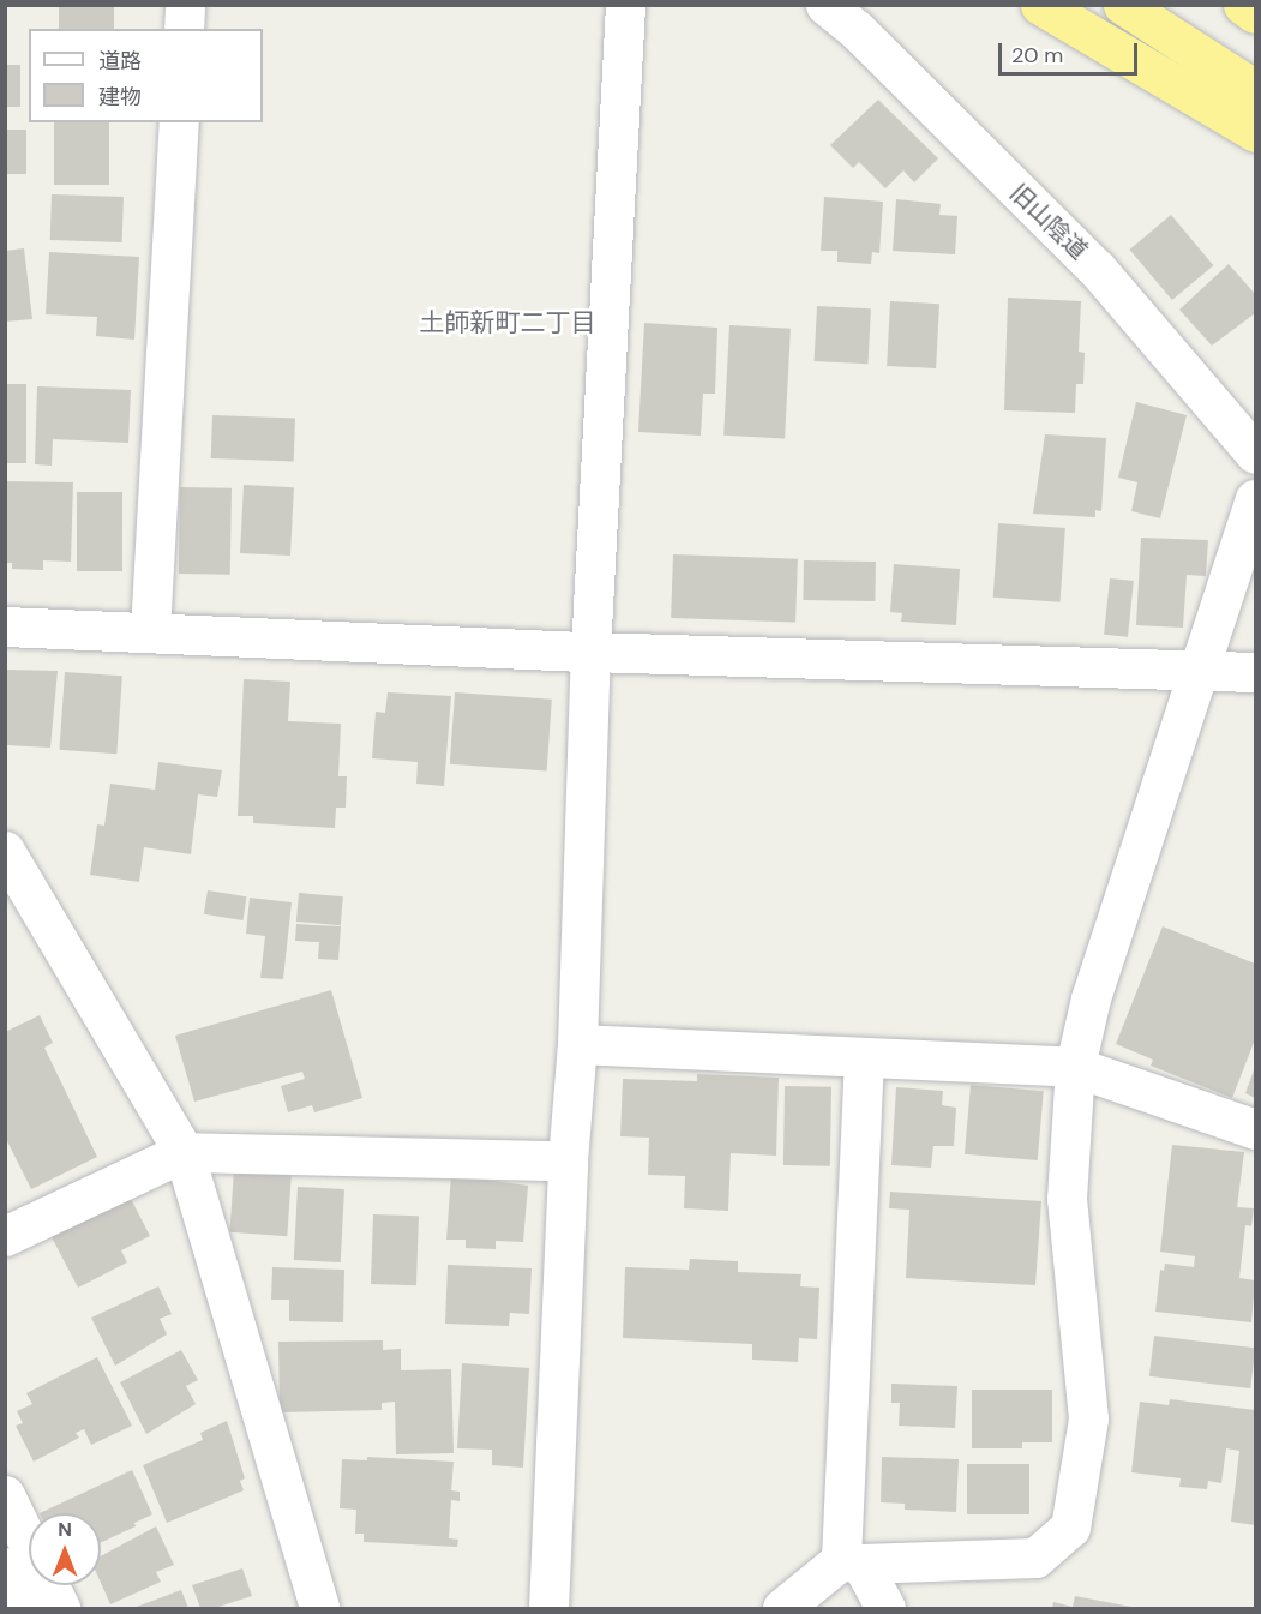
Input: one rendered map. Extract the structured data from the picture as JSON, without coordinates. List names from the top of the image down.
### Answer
{
  "streets": {
    "street": ["旧山陰道"]
  },
  "districts": ["土師新町二丁目"],
  "legend": ["道路", "建物"],
  "scale_bar": "20 m",
  "north": "top"
}
